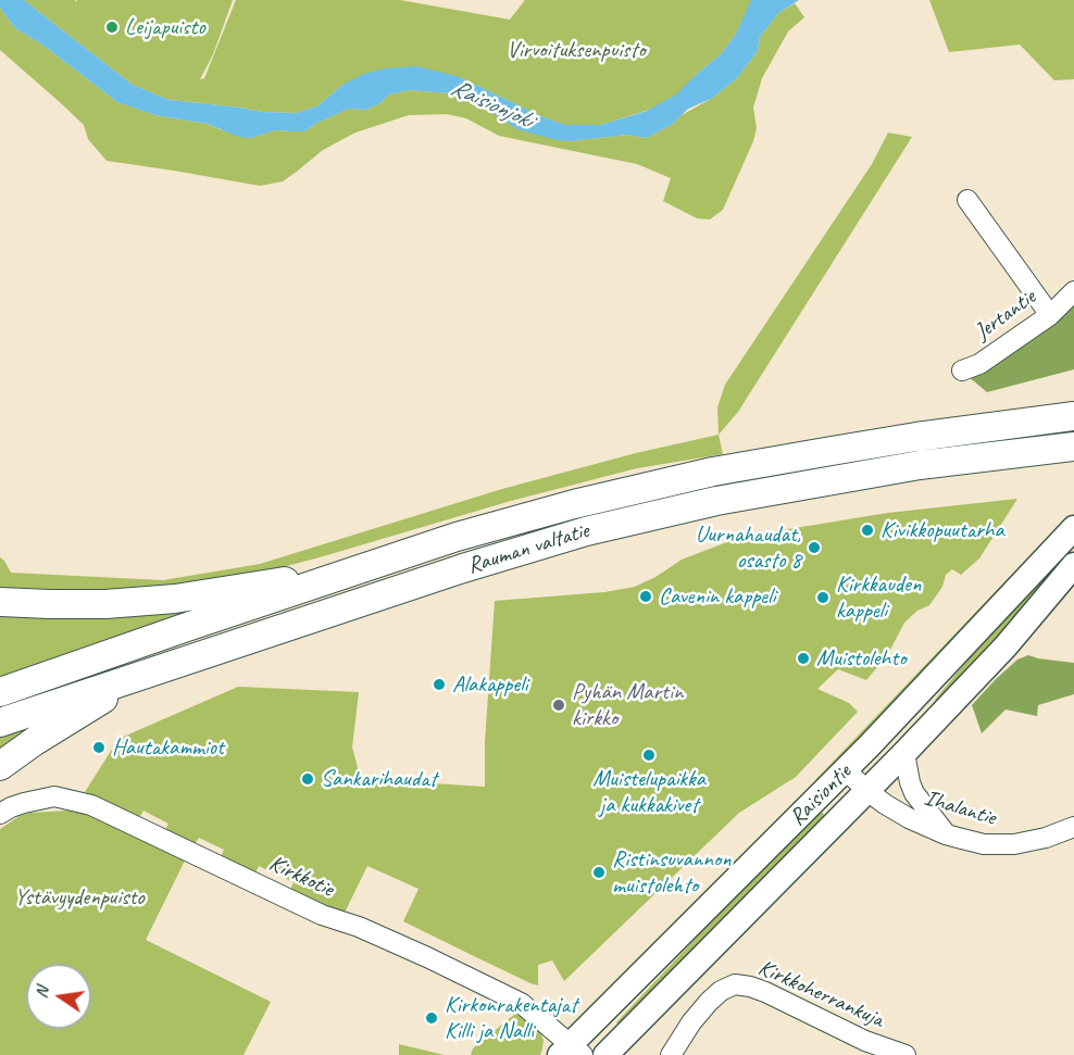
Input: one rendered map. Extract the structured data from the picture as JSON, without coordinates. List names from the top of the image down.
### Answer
{
  "streets": {
    "highway": ["Rauman valtatie"],
    "main road": ["Raisiontie"],
    "street": [
      "Jertantie",
      "Ihalantie",
      "Kirkkotie",
      "Kirkkoherrankuja"
    ]
  },
  "crossings": [
    ["Raisiontie", "Ihalantie"],
    ["Raisiontie", "Kirkkotie"]
  ],
  "water": ["Raisionjoki"],
  "parks": ["Virvoituksenpuisto", "Ystävyydenpuisto"],
  "places": [
    "Leijapuisto",
    "Kivikkopuutarha",
    "Uurnahaudat, osasto 8",
    "Cavenin kappeli",
    "Kirkkauden kappeli",
    "Muistolehto",
    "Alakappeli",
    "Pyhän Martin kirkko",
    "Hautakammiot",
    "Muistelupaikka ja kukkakivet",
    "Sankarihaudat",
    "Ristinsuvannon muistolehto",
    "Kirkonrakentajat Killi ja Nalli"
  ],
  "north": "left"
}
